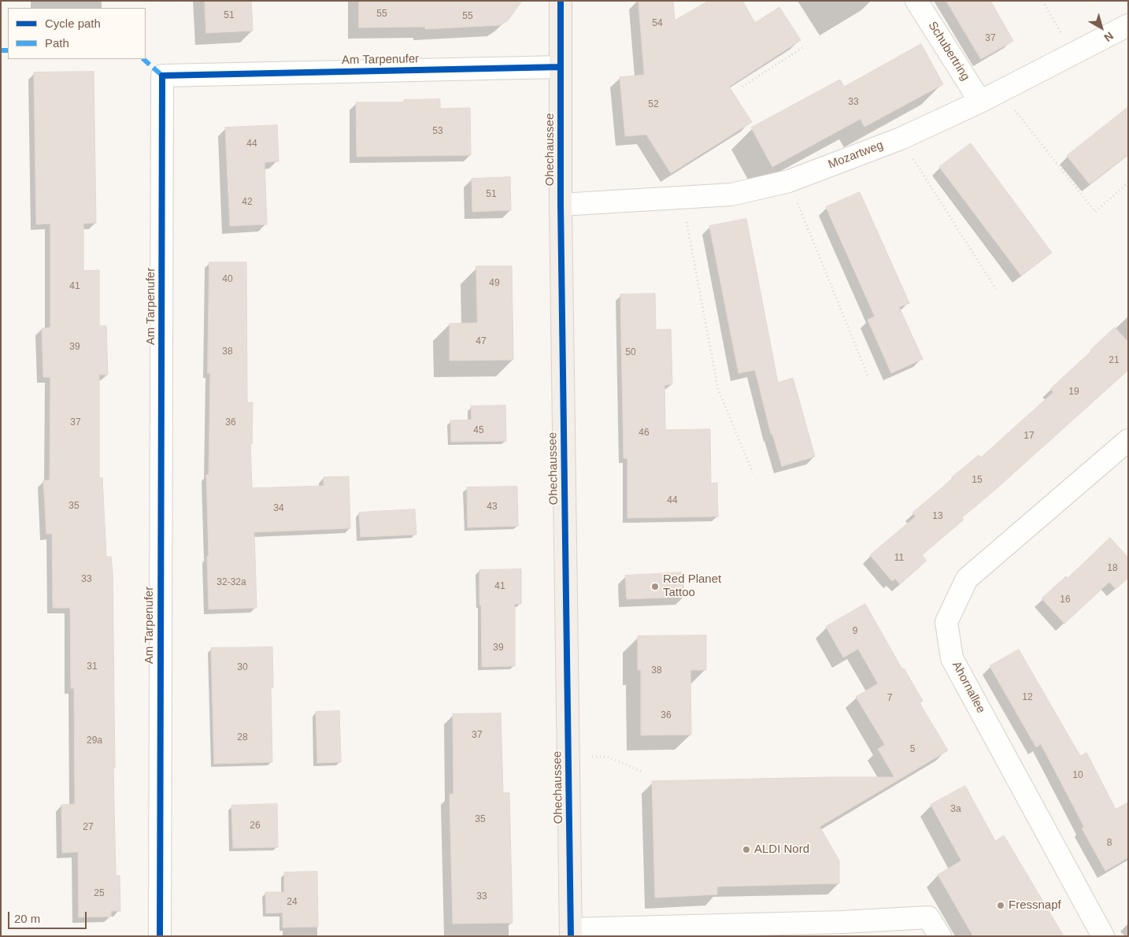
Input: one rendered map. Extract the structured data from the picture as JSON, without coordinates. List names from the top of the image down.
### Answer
{
  "streets": {
    "main road": ["Ohechaussee"],
    "street": [
      "Schubertring",
      "Am Tarpenufer",
      "Mozartweg",
      "Ahornallee"
    ]
  },
  "crossings": [
    ["Schubertring", "Mozartweg"],
    ["Am Tarpenufer", "Ohechaussee"],
    ["Ohechaussee", "Mozartweg"]
  ],
  "places": ["Red Planet Tattoo", "ALDI Nord", "Fressnapf"],
  "house_numbers": [
    "55",
    "51",
    "55",
    "54",
    "37",
    "33",
    "52",
    "53",
    "44",
    "51",
    "42",
    "40",
    "49",
    "41",
    "47",
    "39",
    "38",
    "50",
    "21",
    "19",
    "37",
    "36",
    "45",
    "46",
    "17",
    "15",
    "44",
    "35",
    "43",
    "34",
    "13",
    "11",
    "18",
    "33",
    "32-32a",
    "41",
    "16",
    "9",
    "39",
    "31",
    "30",
    "38",
    "12",
    "7",
    "36",
    "37",
    "28",
    "29a",
    "5",
    "10",
    "3a",
    "35",
    "26",
    "27",
    "8",
    "25",
    "33",
    "24"
  ],
  "legend": ["Cycle path", "Path"],
  "scale_bar": "20 m",
  "north": "bottom right"
}
